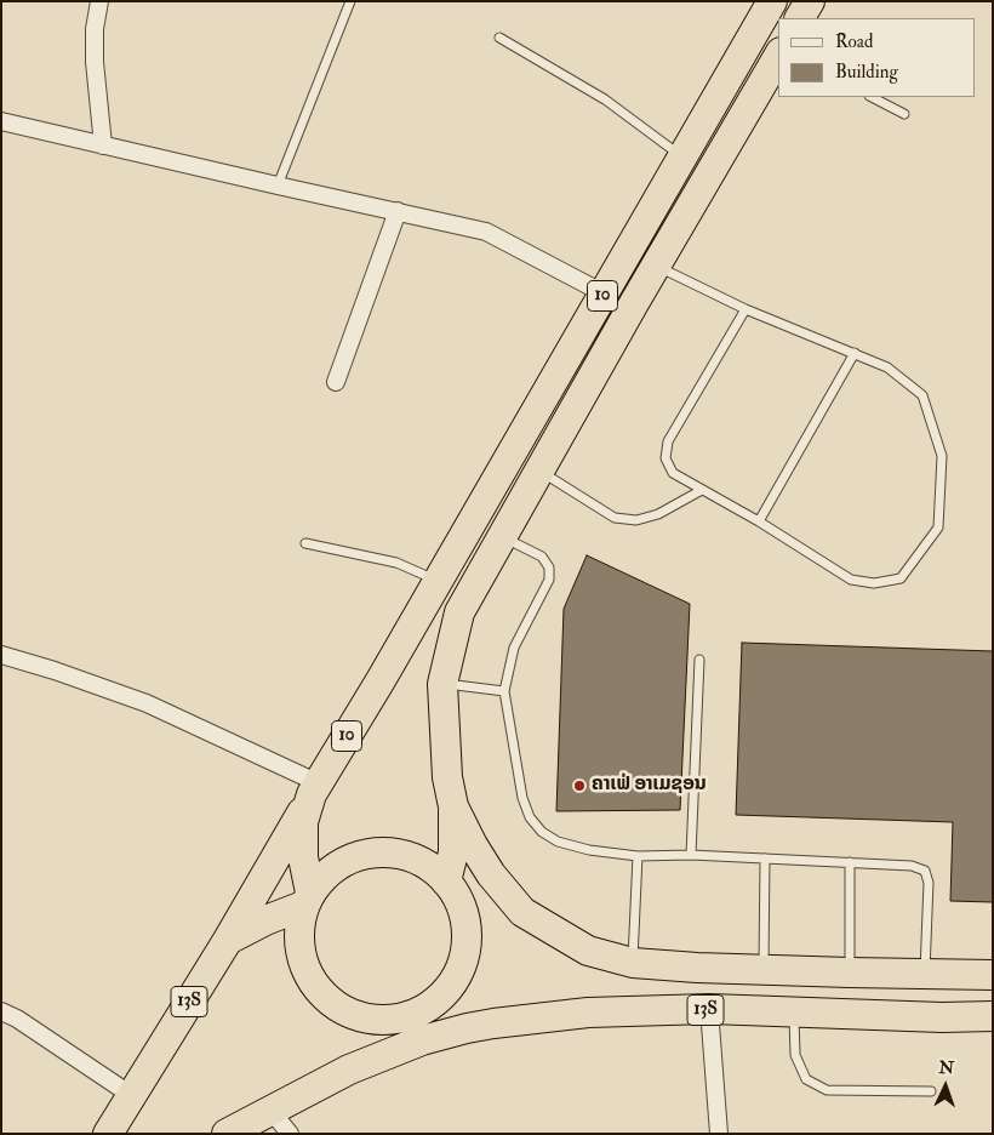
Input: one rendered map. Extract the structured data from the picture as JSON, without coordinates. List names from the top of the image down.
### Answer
{
  "streets": {
    "highway": ["10", "13S"]
  },
  "crossings": [
    ["10", "13S"]
  ],
  "places": ["ຄາເຟ່ ອາເມຊອນ"],
  "legend": ["Road", "Building"],
  "north": "top"
}
